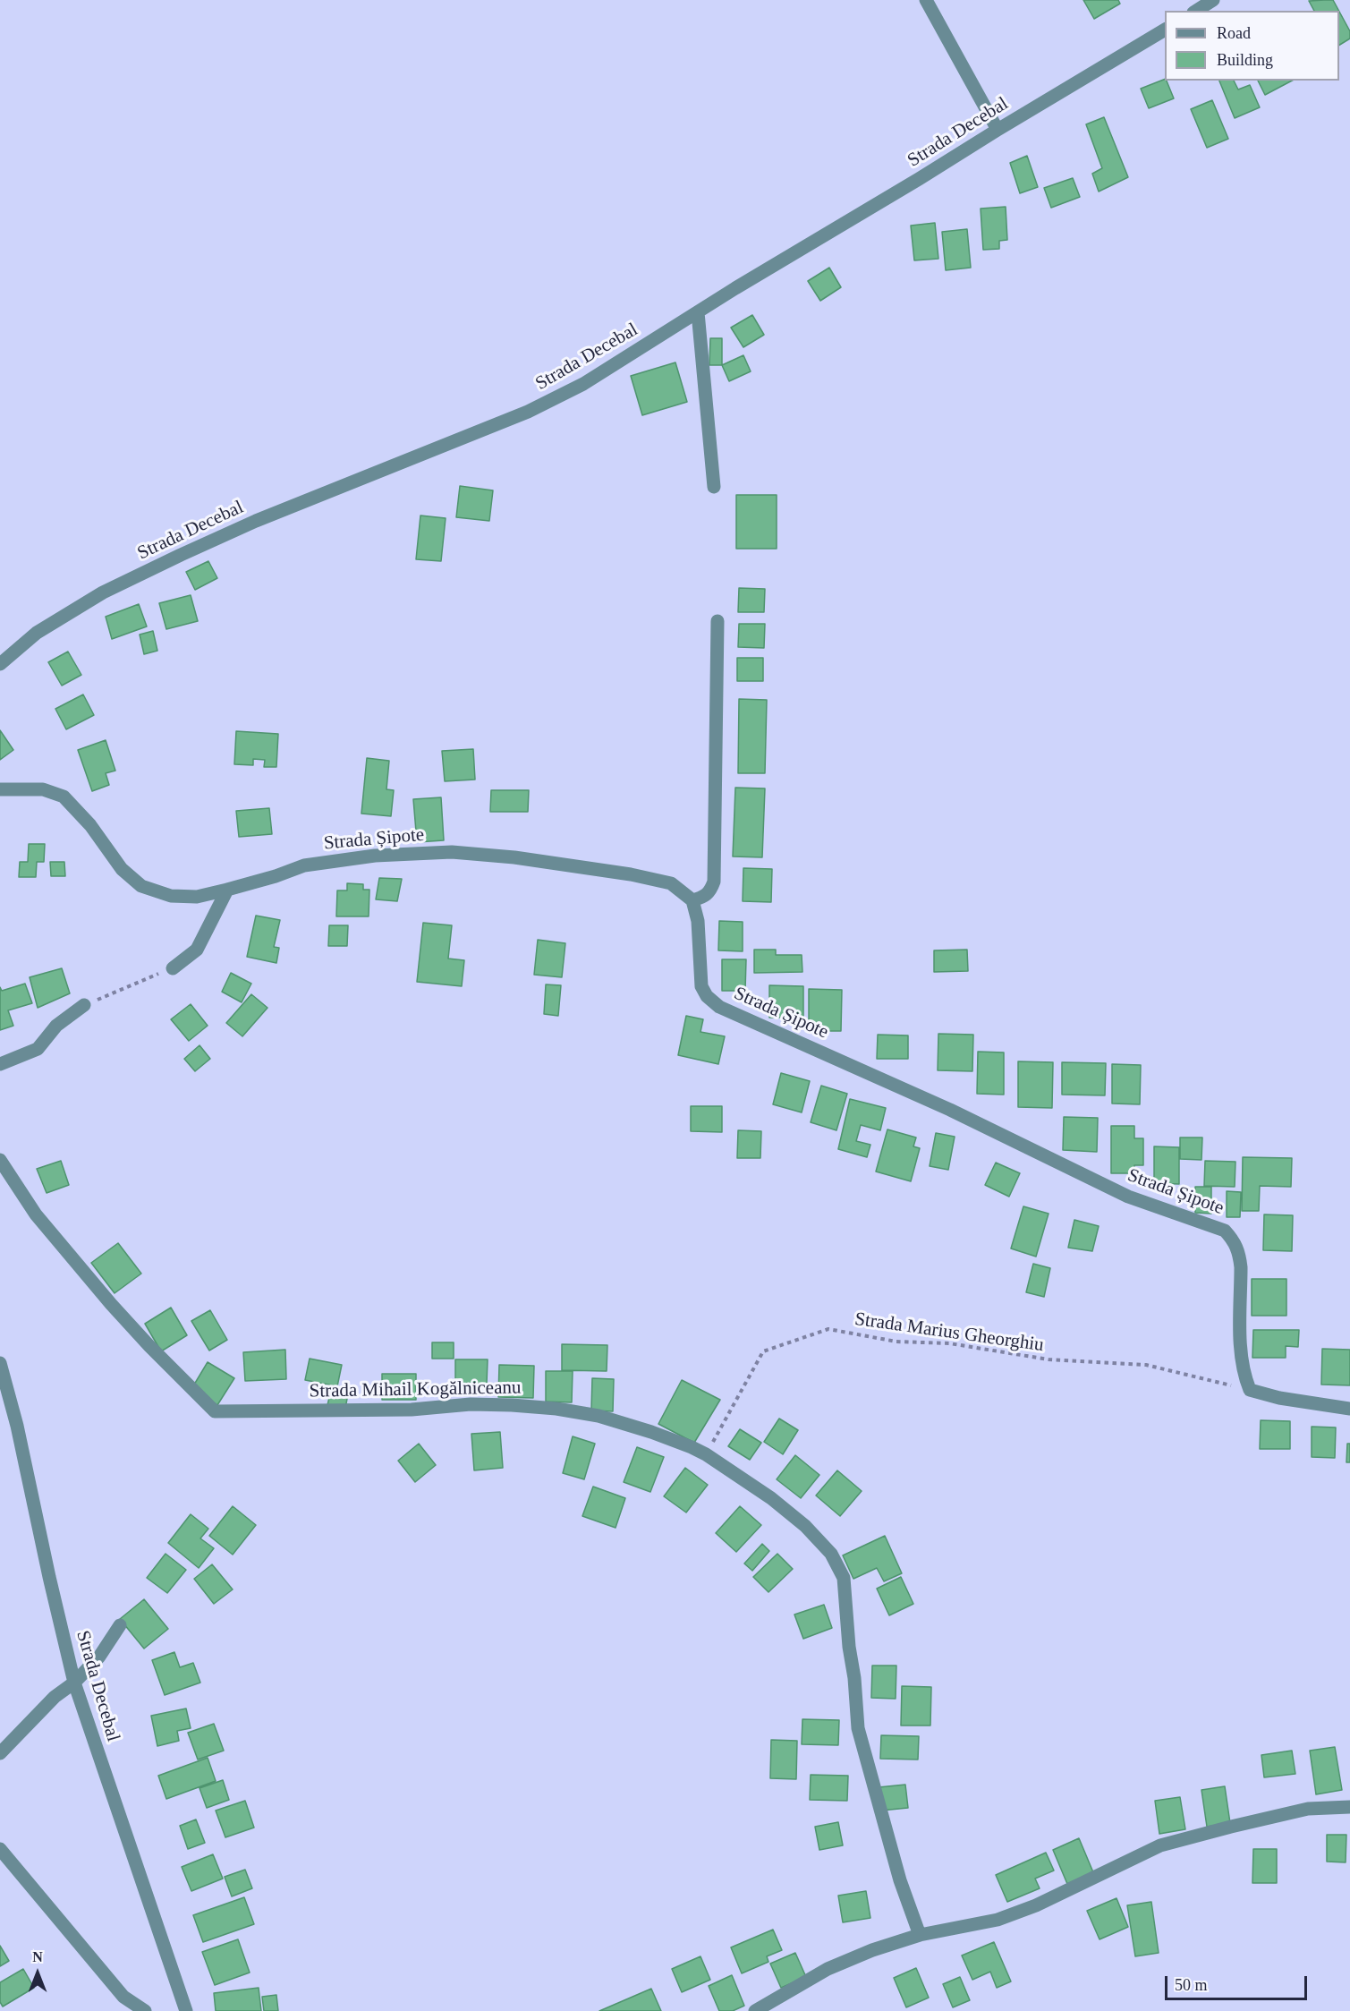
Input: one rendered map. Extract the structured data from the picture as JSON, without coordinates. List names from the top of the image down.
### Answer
{
  "streets": {
    "street": ["Strada Decebal", "Strada Șipote", "Strada Mihail Kogălniceanu"],
    "path": ["Strada Marius Gheorghiu"]
  },
  "crossings": [
    ["Strada Șipote", "Strada Marius Gheorghiu"],
    ["Strada Marius Gheorghiu", "Strada Mihail Kogălniceanu"]
  ],
  "legend": ["Road", "Building"],
  "scale_bar": "50 m",
  "north": "top"
}
